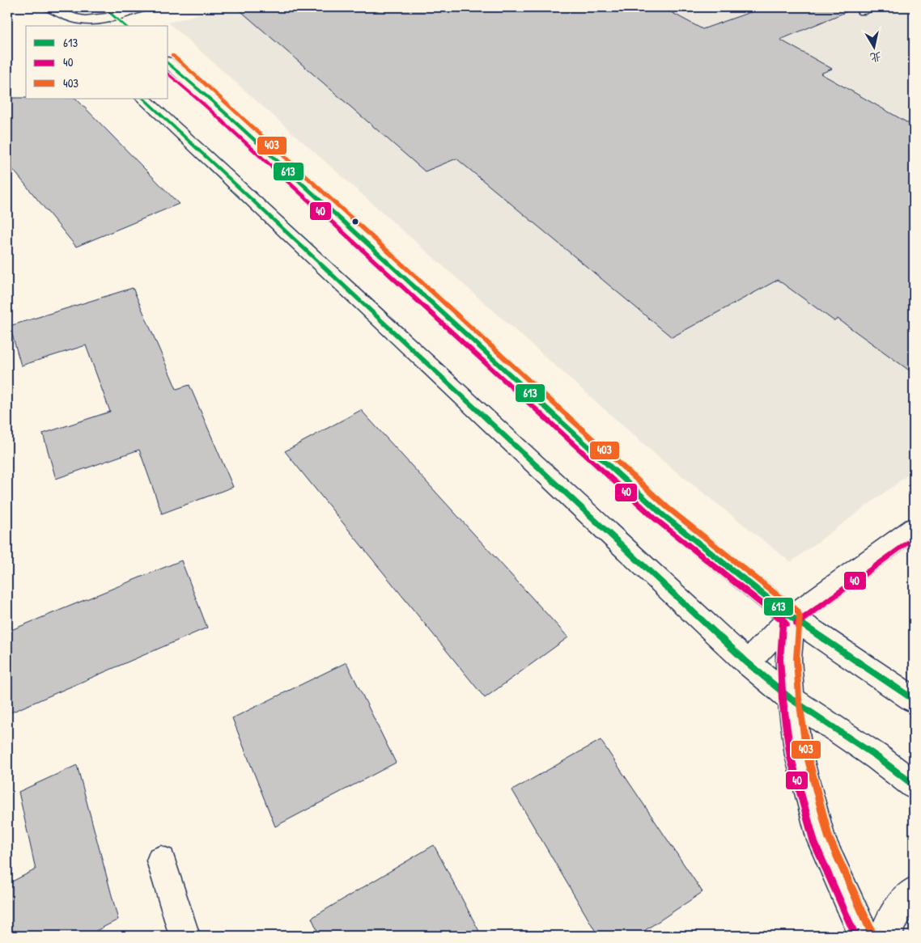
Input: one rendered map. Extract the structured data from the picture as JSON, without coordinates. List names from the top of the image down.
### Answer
{
  "lines": ["transit line 613", "transit line 403", "transit line 40"],
  "legend": ["613", "40", "403"],
  "north": "bottom"
}
